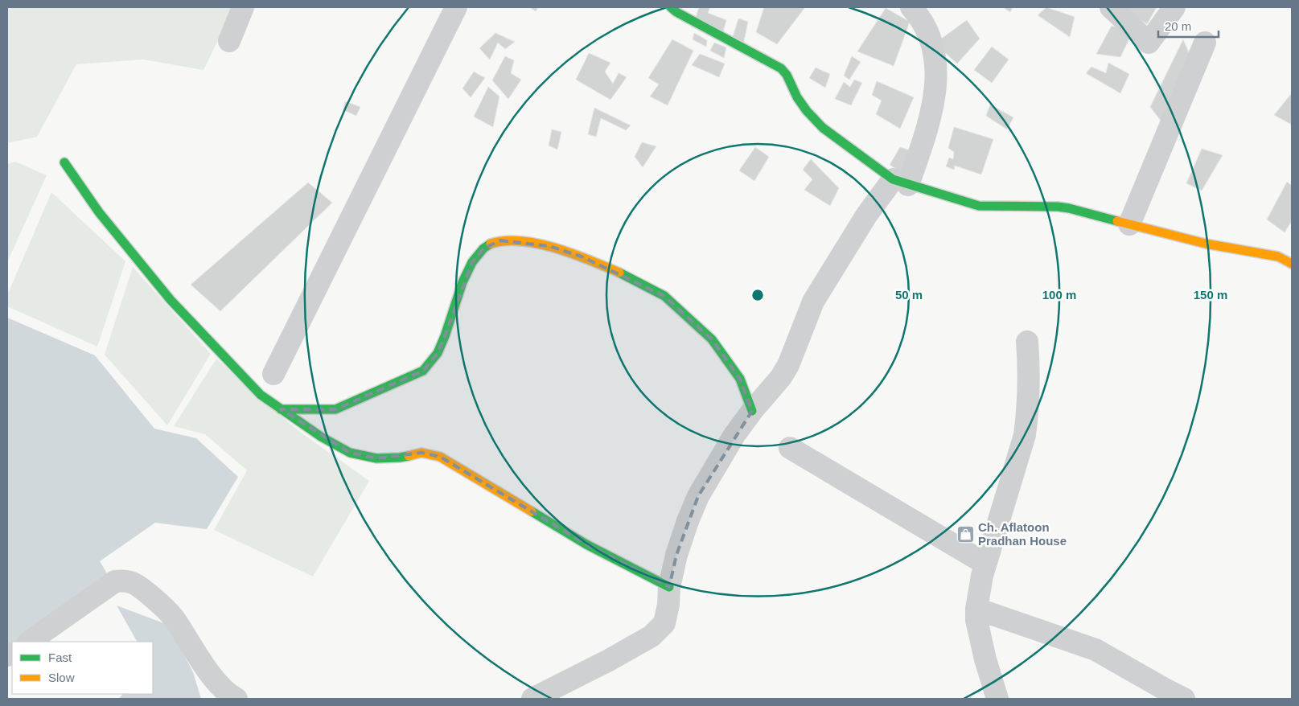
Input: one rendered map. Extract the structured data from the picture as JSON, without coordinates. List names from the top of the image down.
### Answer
{
  "places": {
    "shop": ["Ch. Aflatoon Pradhan House"]
  },
  "legend": ["Fast", "Slow"],
  "scale_bar": "20 m",
  "rings": ["50 m", "100 m", "150 m"]
}
